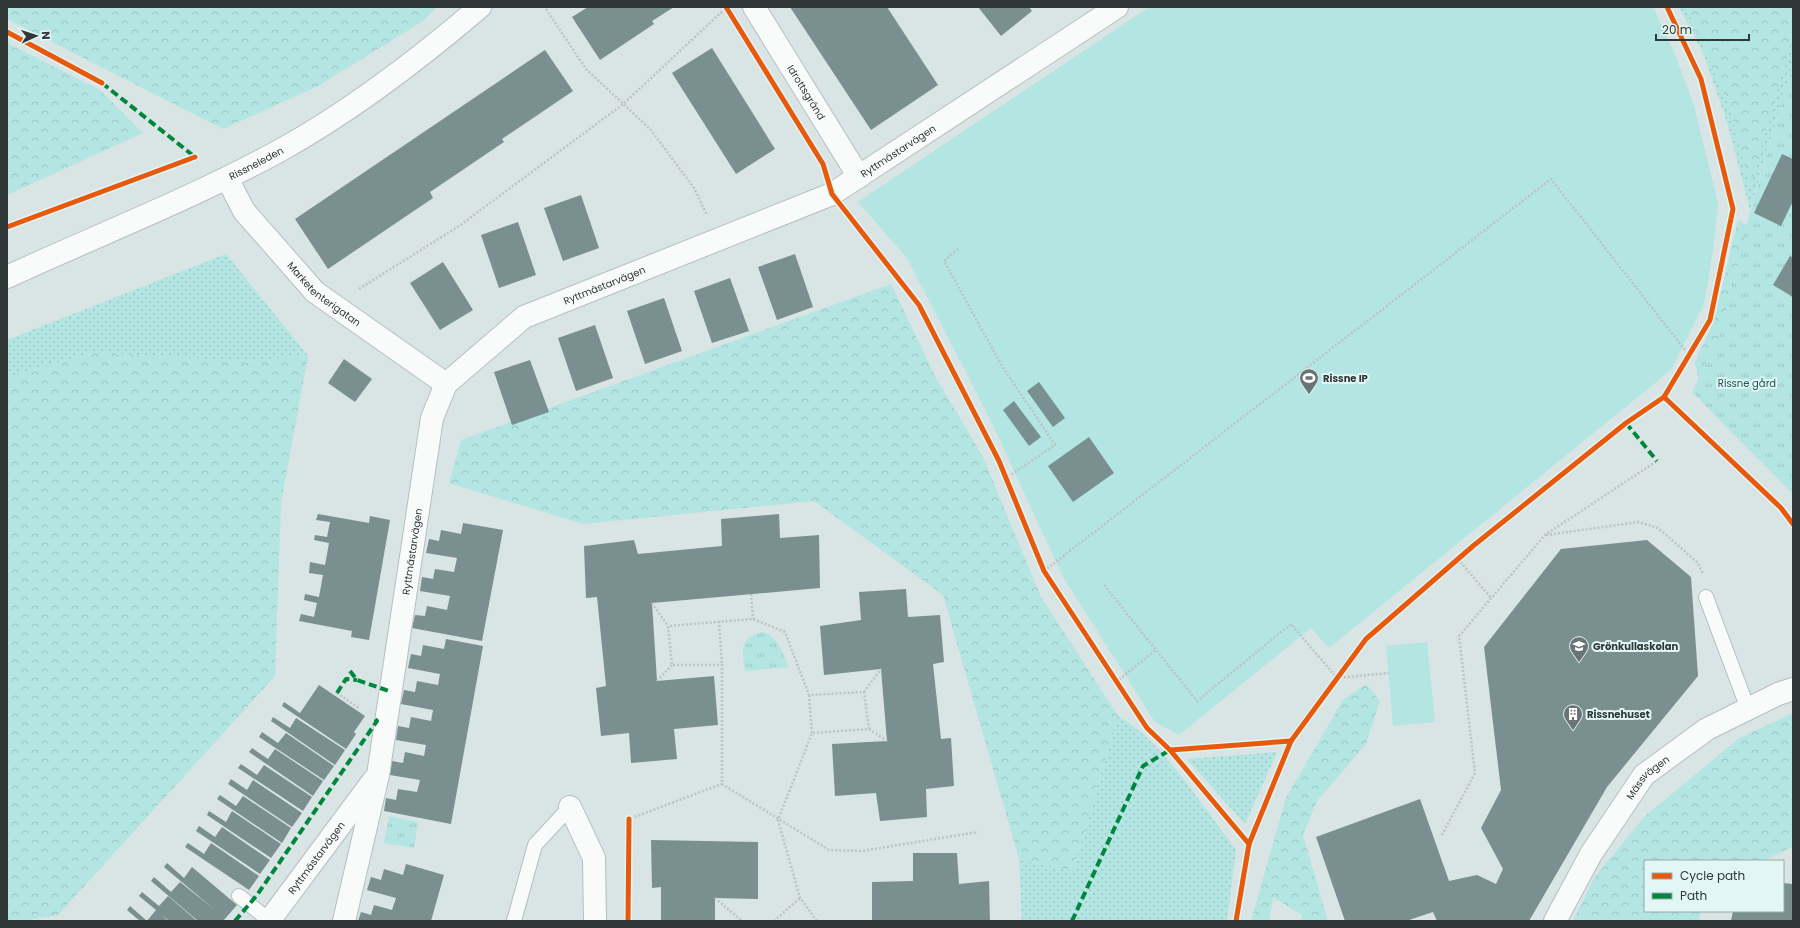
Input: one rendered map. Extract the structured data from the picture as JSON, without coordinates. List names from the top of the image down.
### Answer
{
  "streets": {
    "street": [
      "Idrottsgränd",
      "Ryttmästarvägen",
      "Rissneleden",
      "Marketenterigatan",
      "Mässvägen"
    ]
  },
  "crossings": [
    ["Idrottsgränd", "Ryttmästarvägen"],
    ["Ryttmästarvägen", "Marketenterigatan"],
    ["Rissneleden", "Marketenterigatan"]
  ],
  "parks": ["Rissne gård"],
  "places": {
    "sports": ["Rissne IP"],
    "school or university": ["Grönkullaskolan"],
    "building": ["Rissnehuset"]
  },
  "legend": ["Cycle path", "Path"],
  "scale_bar": "20 m",
  "north": "right"
}
